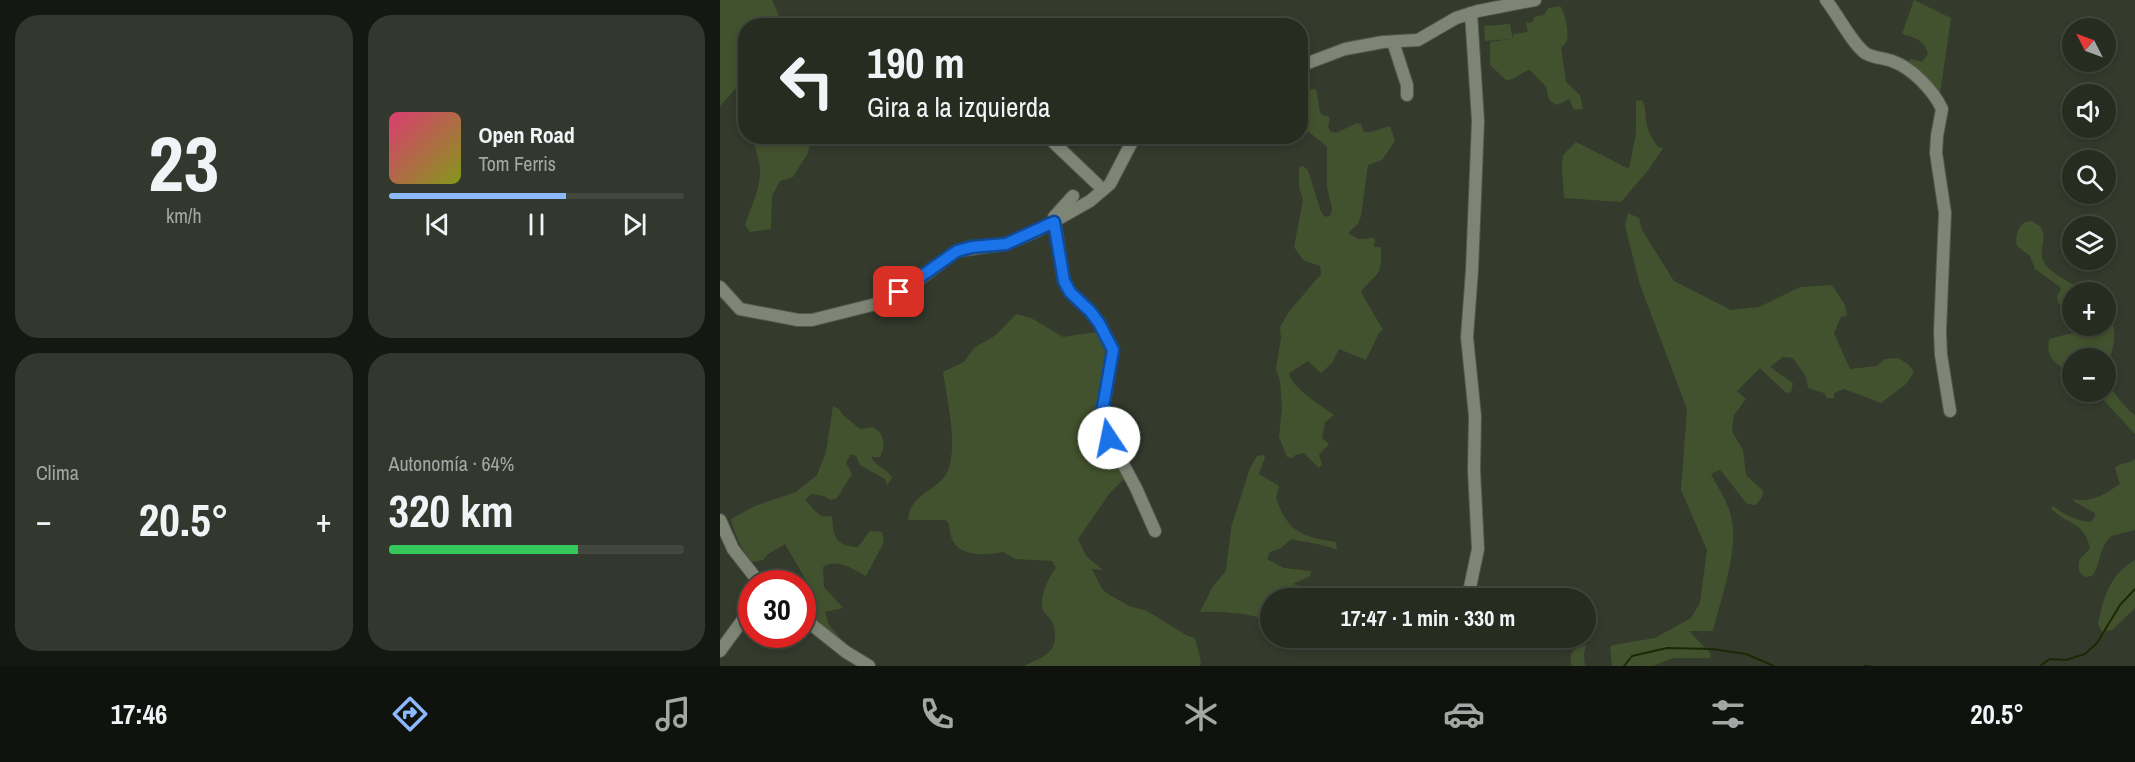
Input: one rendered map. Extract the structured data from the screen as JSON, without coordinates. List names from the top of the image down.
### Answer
{
  "north": "top left",
  "page": {
    "tile": [
      ["23", "km/h"],
      "Clima",
      ["Autonomía · 64%", "320 km"]
    ],
    "map_buttons": ["+", "−"],
    "turn": ["190 m", "Gira a la izquierda"],
    "song": ["Open Road", "Tom Ferris"],
    "heat": ["−", "20.5°", "+"],
    "limit": "30",
    "trip": "17:47 · 1 min · 330 m",
    "tabs": ["17:46", "20.5°"]
  }
}
